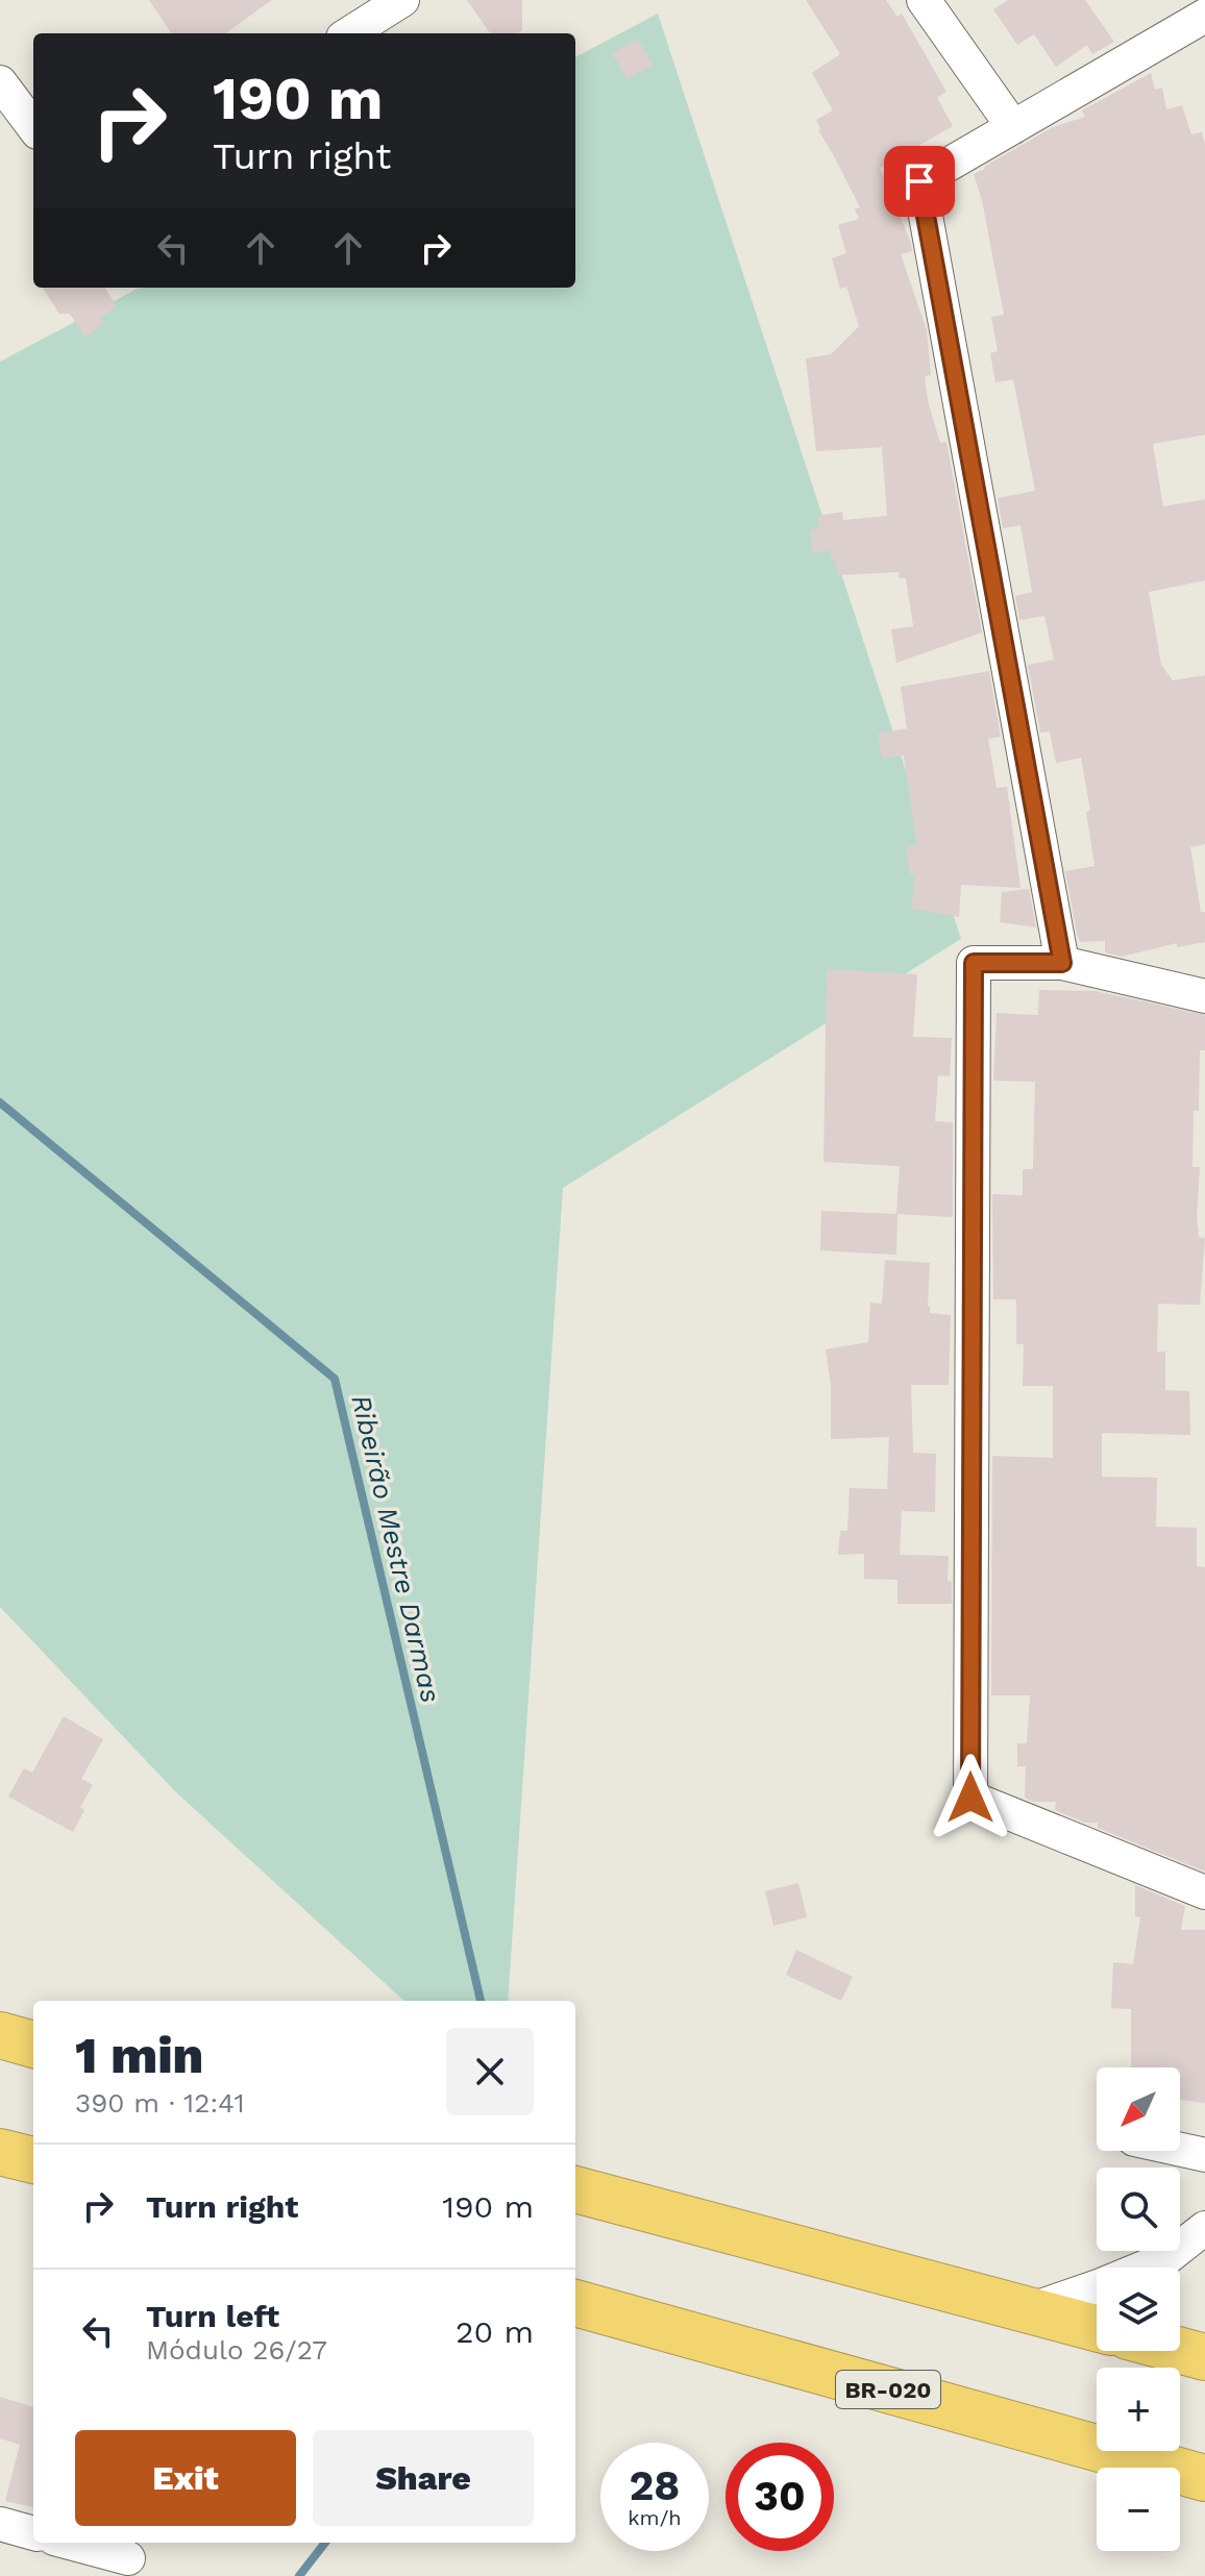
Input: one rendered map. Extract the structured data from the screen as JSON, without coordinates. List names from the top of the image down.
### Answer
{
  "streets": {
    "highway": ["BR-020"]
  },
  "water": ["Ribeirão Mestre Darmas"],
  "north": "bottom left",
  "page": {
    "turn": ["190 m", "Turn right"],
    "heading": ["1 min", "390 m · 12:41"],
    "map_buttons": ["+", "−"],
    "list": [
      {
        "name": "Turn right",
        "value": "190 m"
      },
      {
        "name": "Turn left",
        "note": "Módulo 26/27",
        "value": "20 m"
      }
    ],
    "buttons": ["Exit", "Share"],
    "speed": "28 km/h",
    "limit": "30"
  }
}
